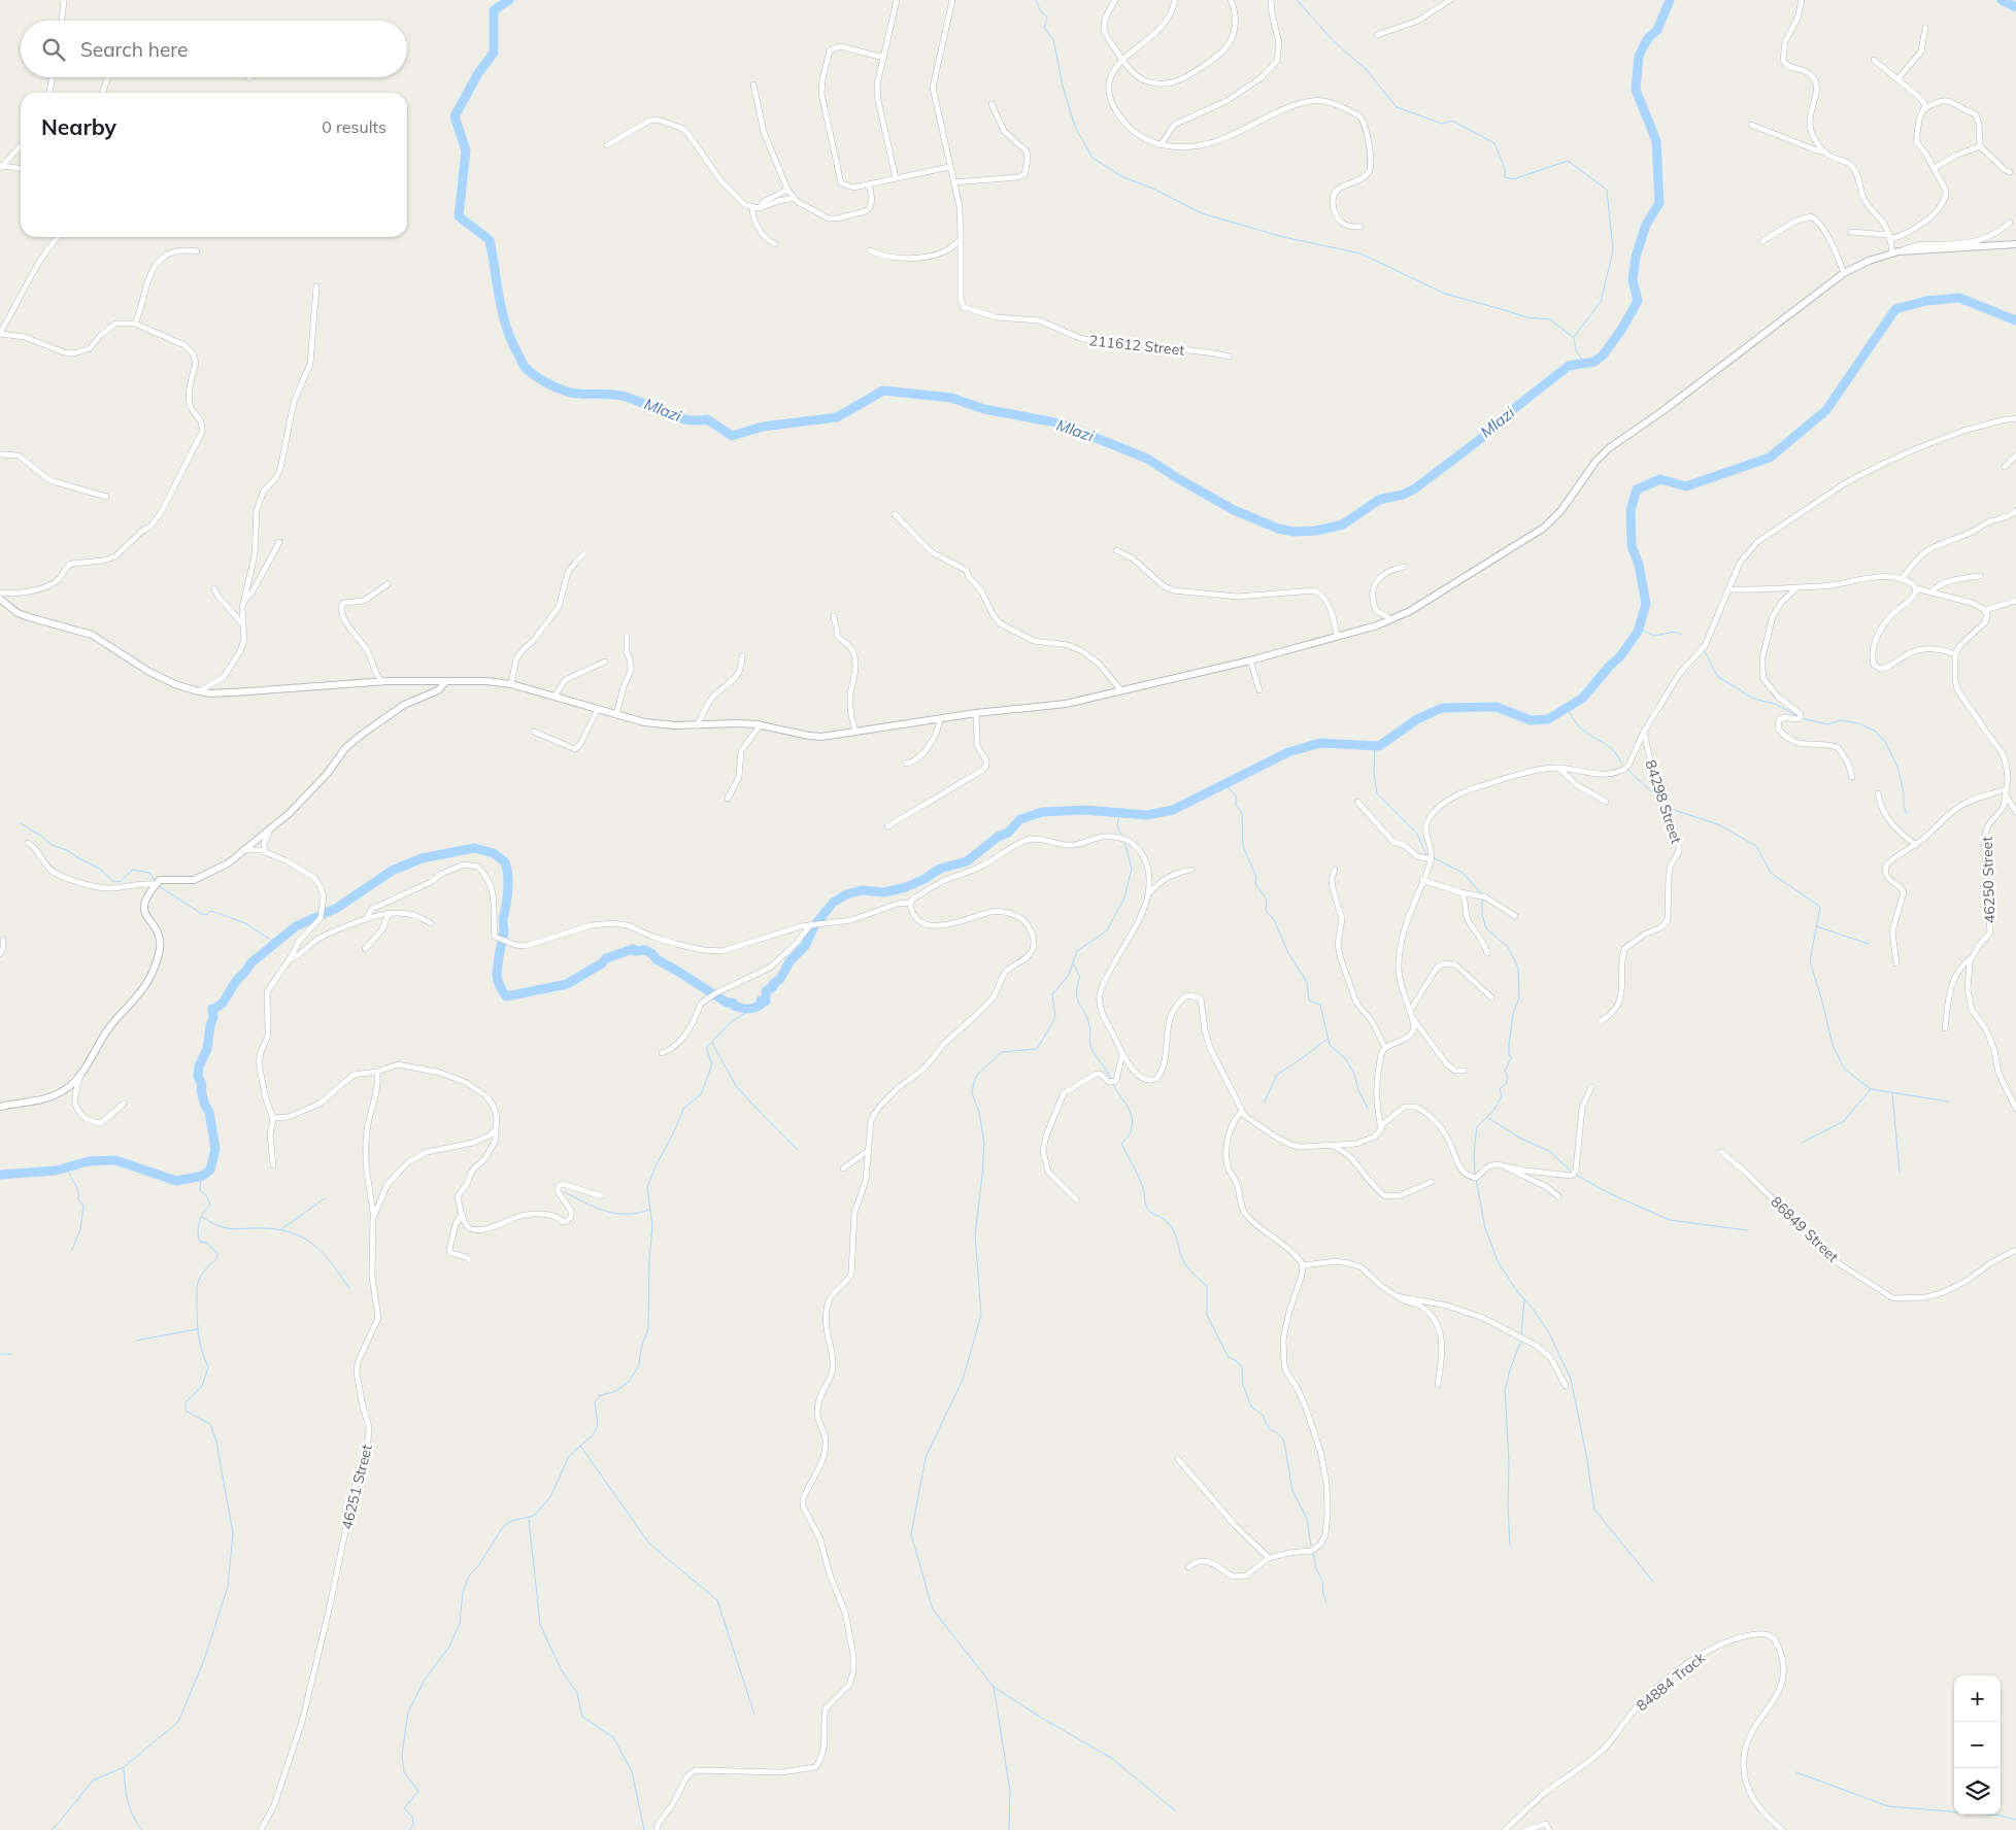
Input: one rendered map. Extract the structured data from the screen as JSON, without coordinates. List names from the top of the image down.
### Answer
{
  "streets": {
    "street": [
      "211612 Street",
      "84298 Street",
      "46250 Street",
      "86849 Street",
      "46251 Street",
      "84884 Track"
    ]
  },
  "water": ["Mlazi"],
  "page": {
    "search": "Search here",
    "heading": ["Nearby", "0 results"],
    "map_buttons": ["+", "−"]
  }
}
